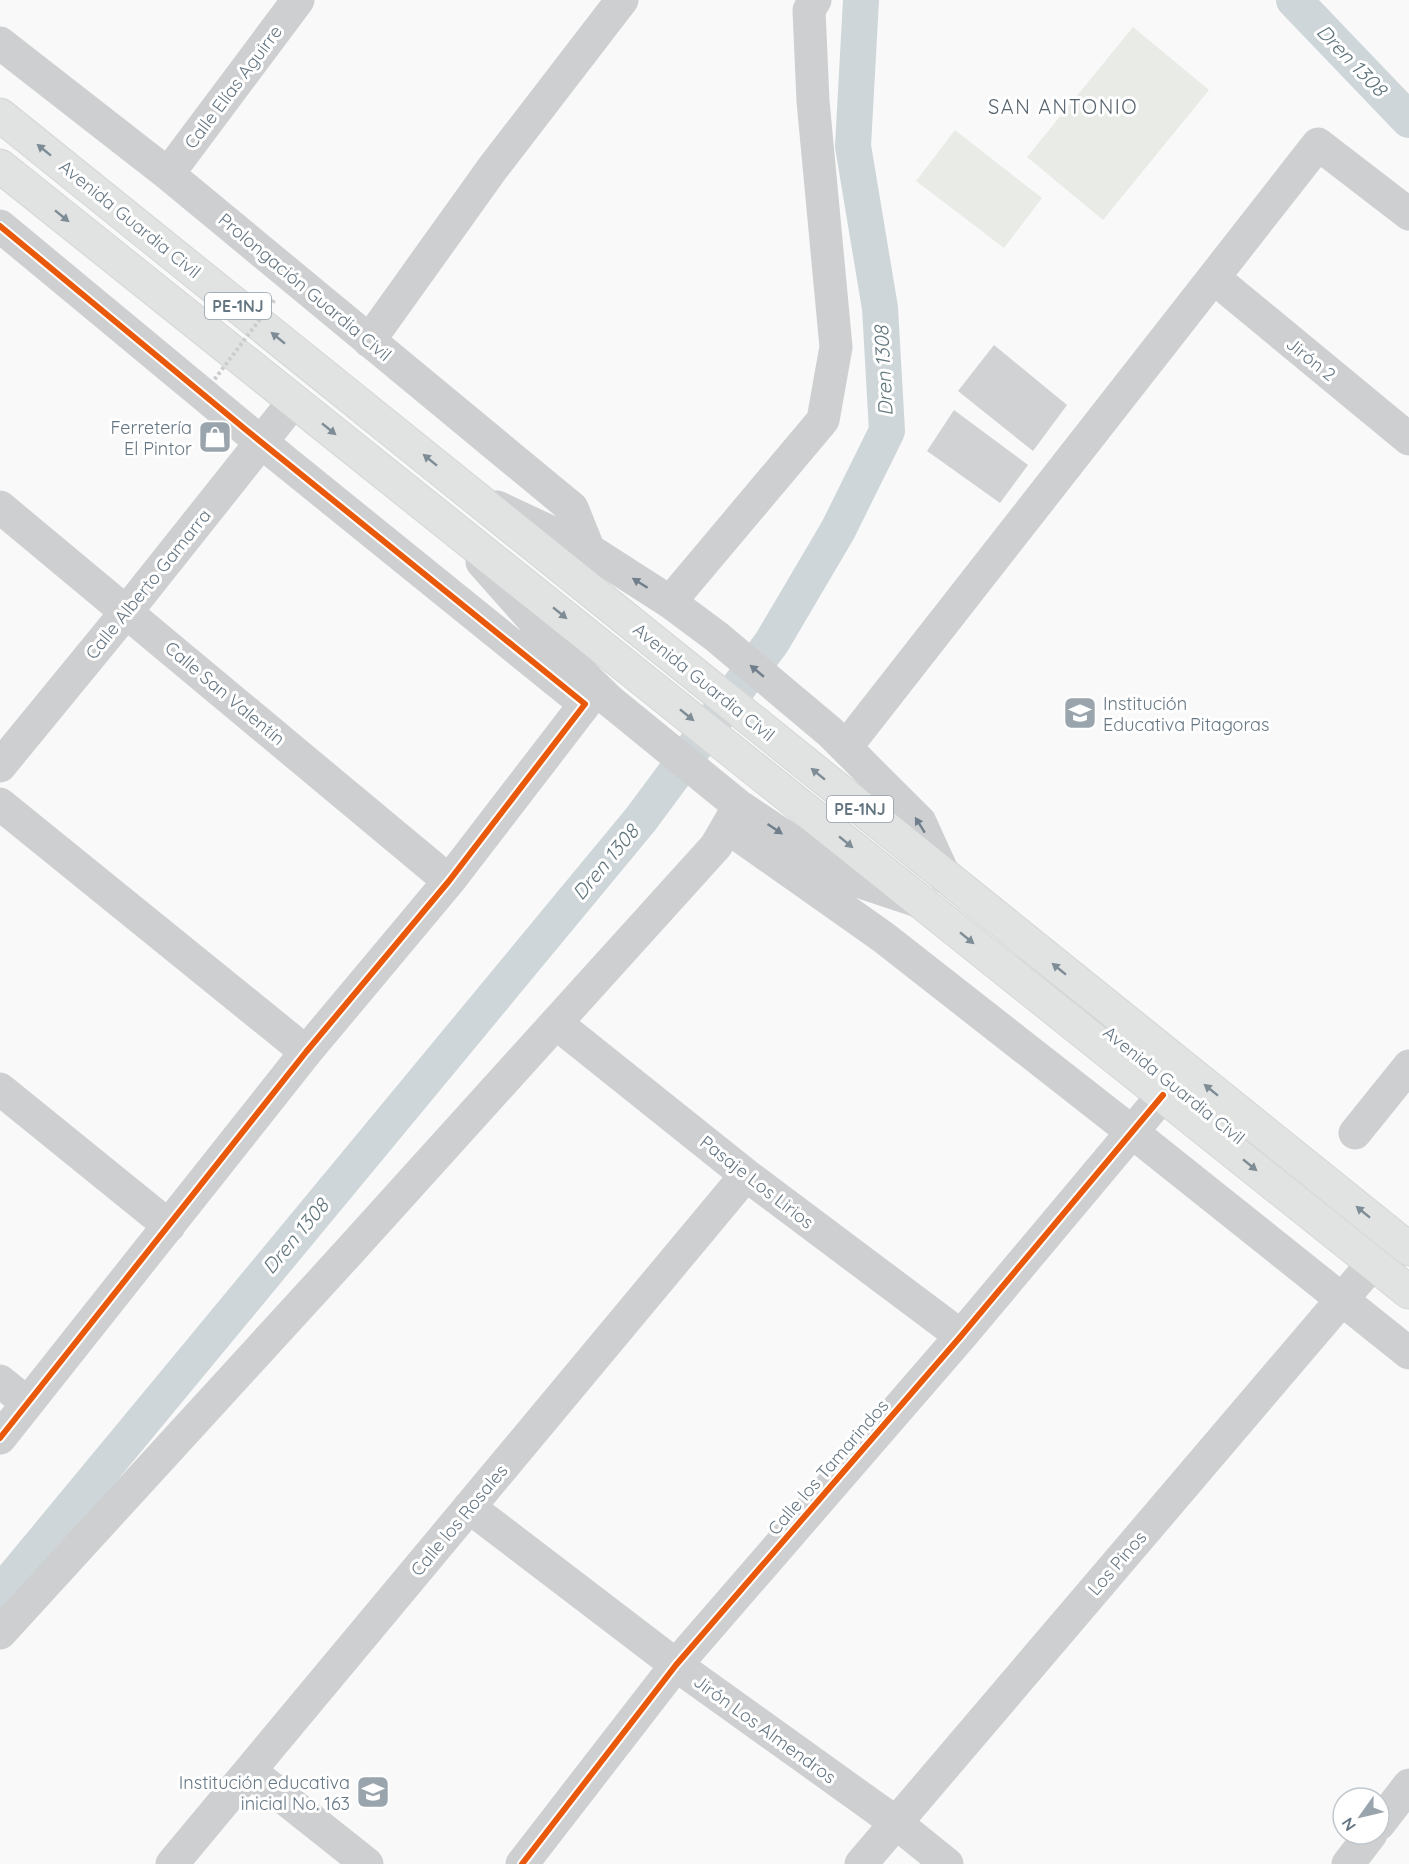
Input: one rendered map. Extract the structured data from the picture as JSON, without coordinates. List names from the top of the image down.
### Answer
{
  "streets": {
    "highway": ["Avenida Guardia Civil", "PE-1NJ"],
    "street": [
      "Calle Elías Aguirre",
      "Prolongación Guardia Civil",
      "Jirón 2",
      "Calle Alberto Gamarra",
      "Calle San Valentín",
      "Pasaje Los Lirios",
      "Calle los Tamarindos",
      "Calle los Rosales",
      "Los Pinos",
      "Jirón Los Almendros"
    ]
  },
  "crossings": [
    ["Calle Elías Aguirre", "Prolongación Guardia Civil"],
    ["Avenida Guardia Civil", "Calle Alberto Gamarra"],
    ["Avenida Guardia Civil", "Calle los Tamarindos"],
    ["Avenida Guardia Civil", "Los Pinos"],
    ["Calle Alberto Gamarra", "Calle San Valentín"],
    ["Pasaje Los Lirios", "Calle los Tamarindos"],
    ["Pasaje Los Lirios", "Calle los Rosales"],
    ["Calle los Tamarindos", "Jirón Los Almendros"],
    ["Calle los Rosales", "Jirón Los Almendros"],
    ["Los Pinos", "Jirón Los Almendros"]
  ],
  "districts": ["SAN ANTONIO"],
  "water": ["Dren 1308"],
  "places": {
    "shop": ["Ferretería El Pintor"],
    "school or university": ["Institución Educativa Pitagoras", "Institución educativa inicial No. 163"]
  },
  "north": "bottom left"
}
